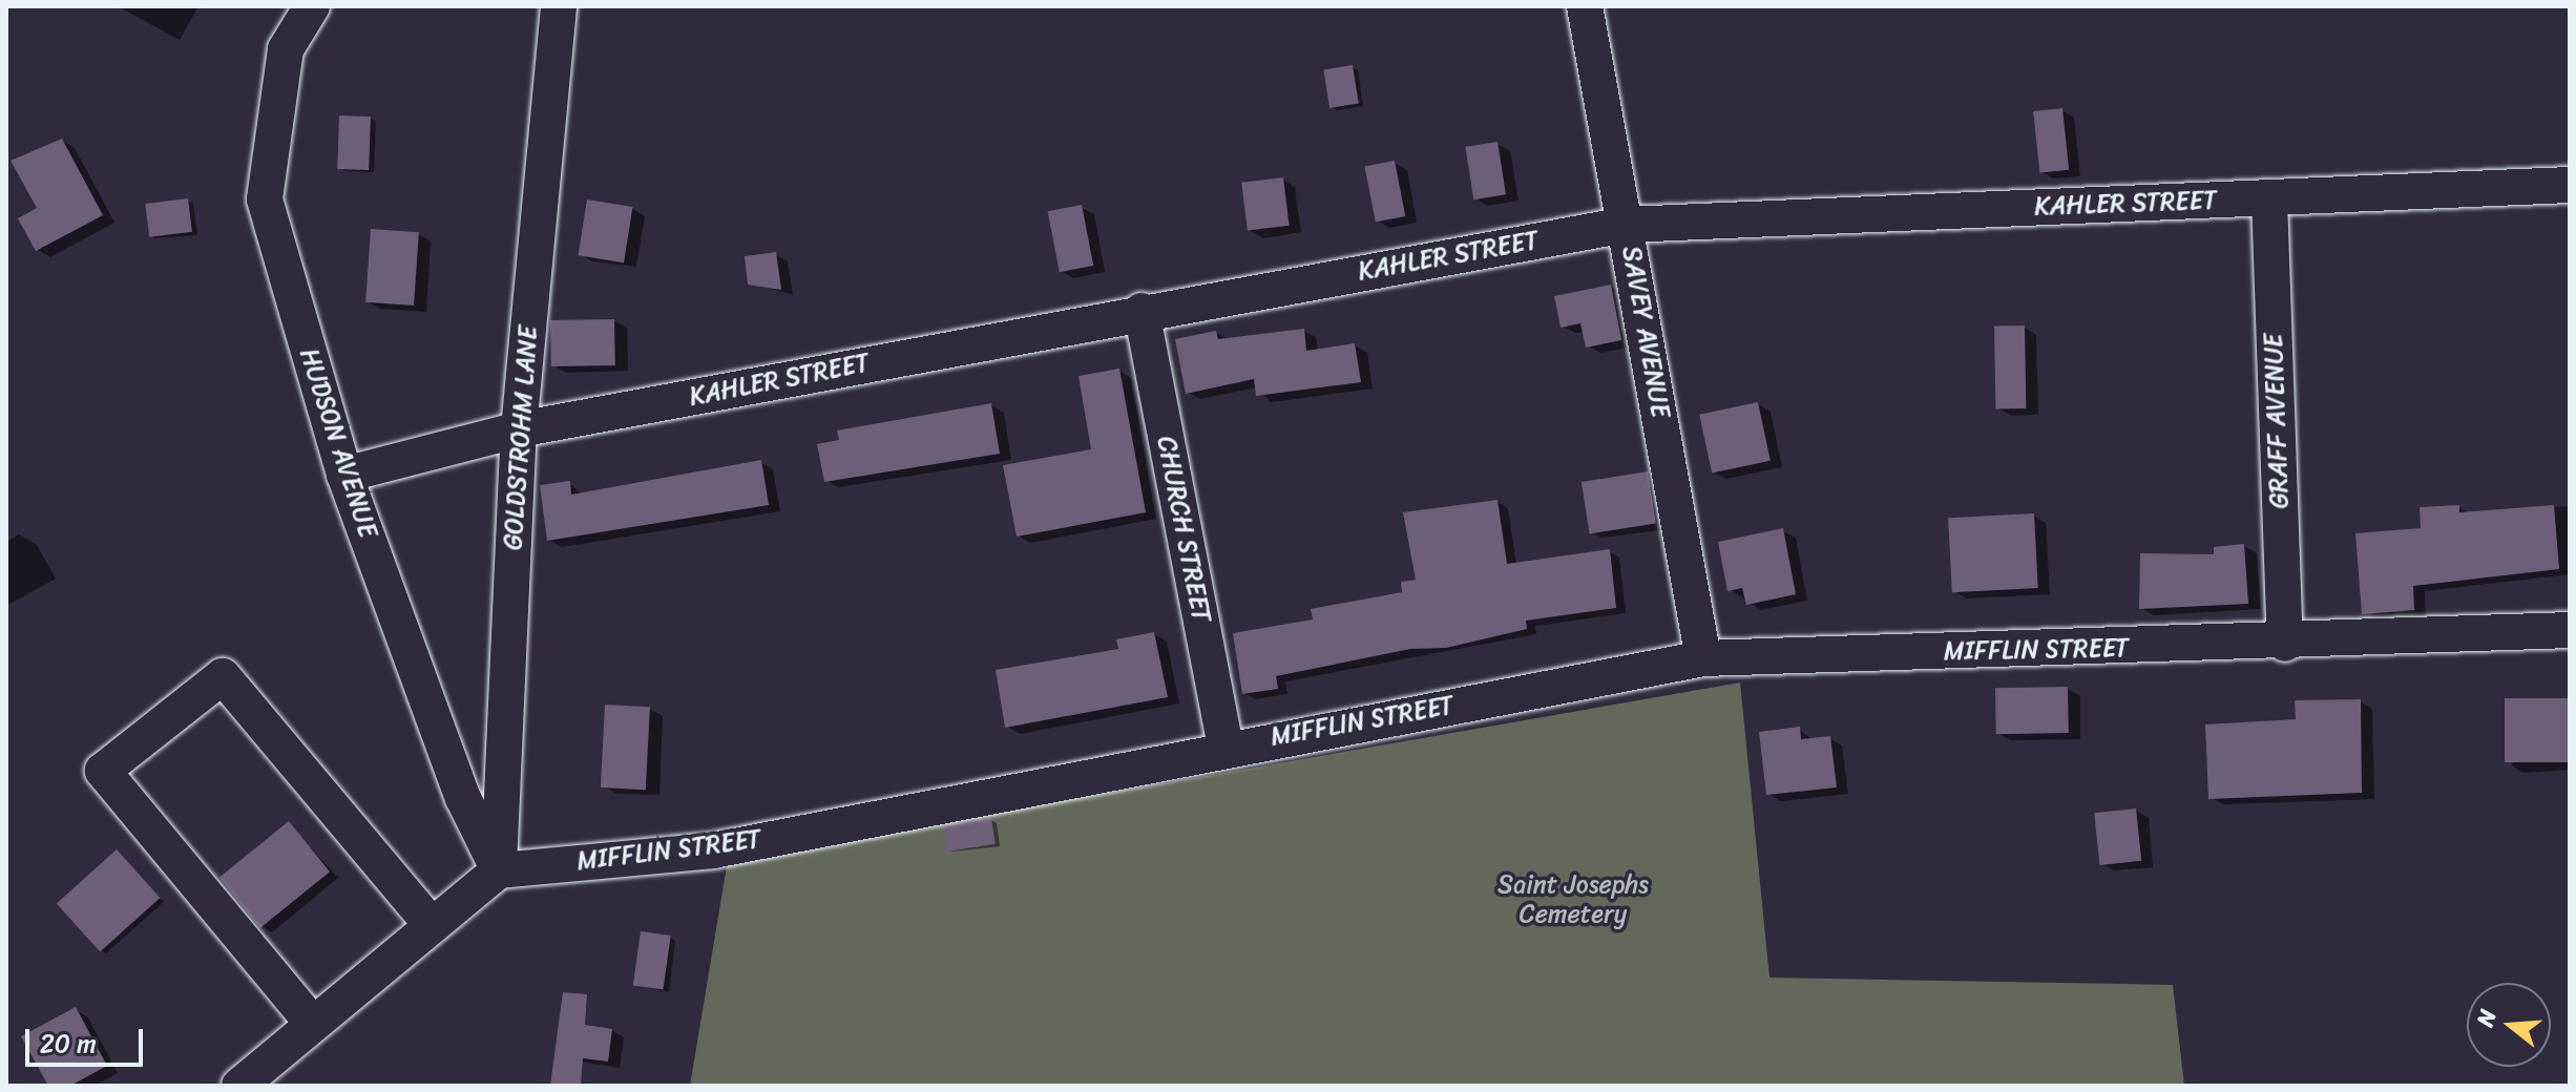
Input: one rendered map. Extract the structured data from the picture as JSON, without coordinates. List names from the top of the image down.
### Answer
{
  "streets": {
    "street": [
      "KAHLER STREET",
      "SAVEY AVENUE",
      "GRAFF AVENUE",
      "GOLDSTROHM LANE",
      "HUDSON AVENUE",
      "CHURCH STREET",
      "MIFFLIN STREET"
    ]
  },
  "crossings": [
    ["KAHLER STREET", "SAVEY AVENUE"],
    ["KAHLER STREET", "GRAFF AVENUE"],
    ["KAHLER STREET", "GOLDSTROHM LANE"],
    ["KAHLER STREET", "HUDSON AVENUE"],
    ["KAHLER STREET", "CHURCH STREET"],
    ["SAVEY AVENUE", "MIFFLIN STREET"],
    ["GRAFF AVENUE", "MIFFLIN STREET"],
    ["GOLDSTROHM LANE", "HUDSON AVENUE"],
    ["GOLDSTROHM LANE", "MIFFLIN STREET"],
    ["HUDSON AVENUE", "MIFFLIN STREET"],
    ["CHURCH STREET", "MIFFLIN STREET"]
  ],
  "parks": ["Saint Josephs Cemetery"],
  "scale_bar": "20 m",
  "north": "left"
}
